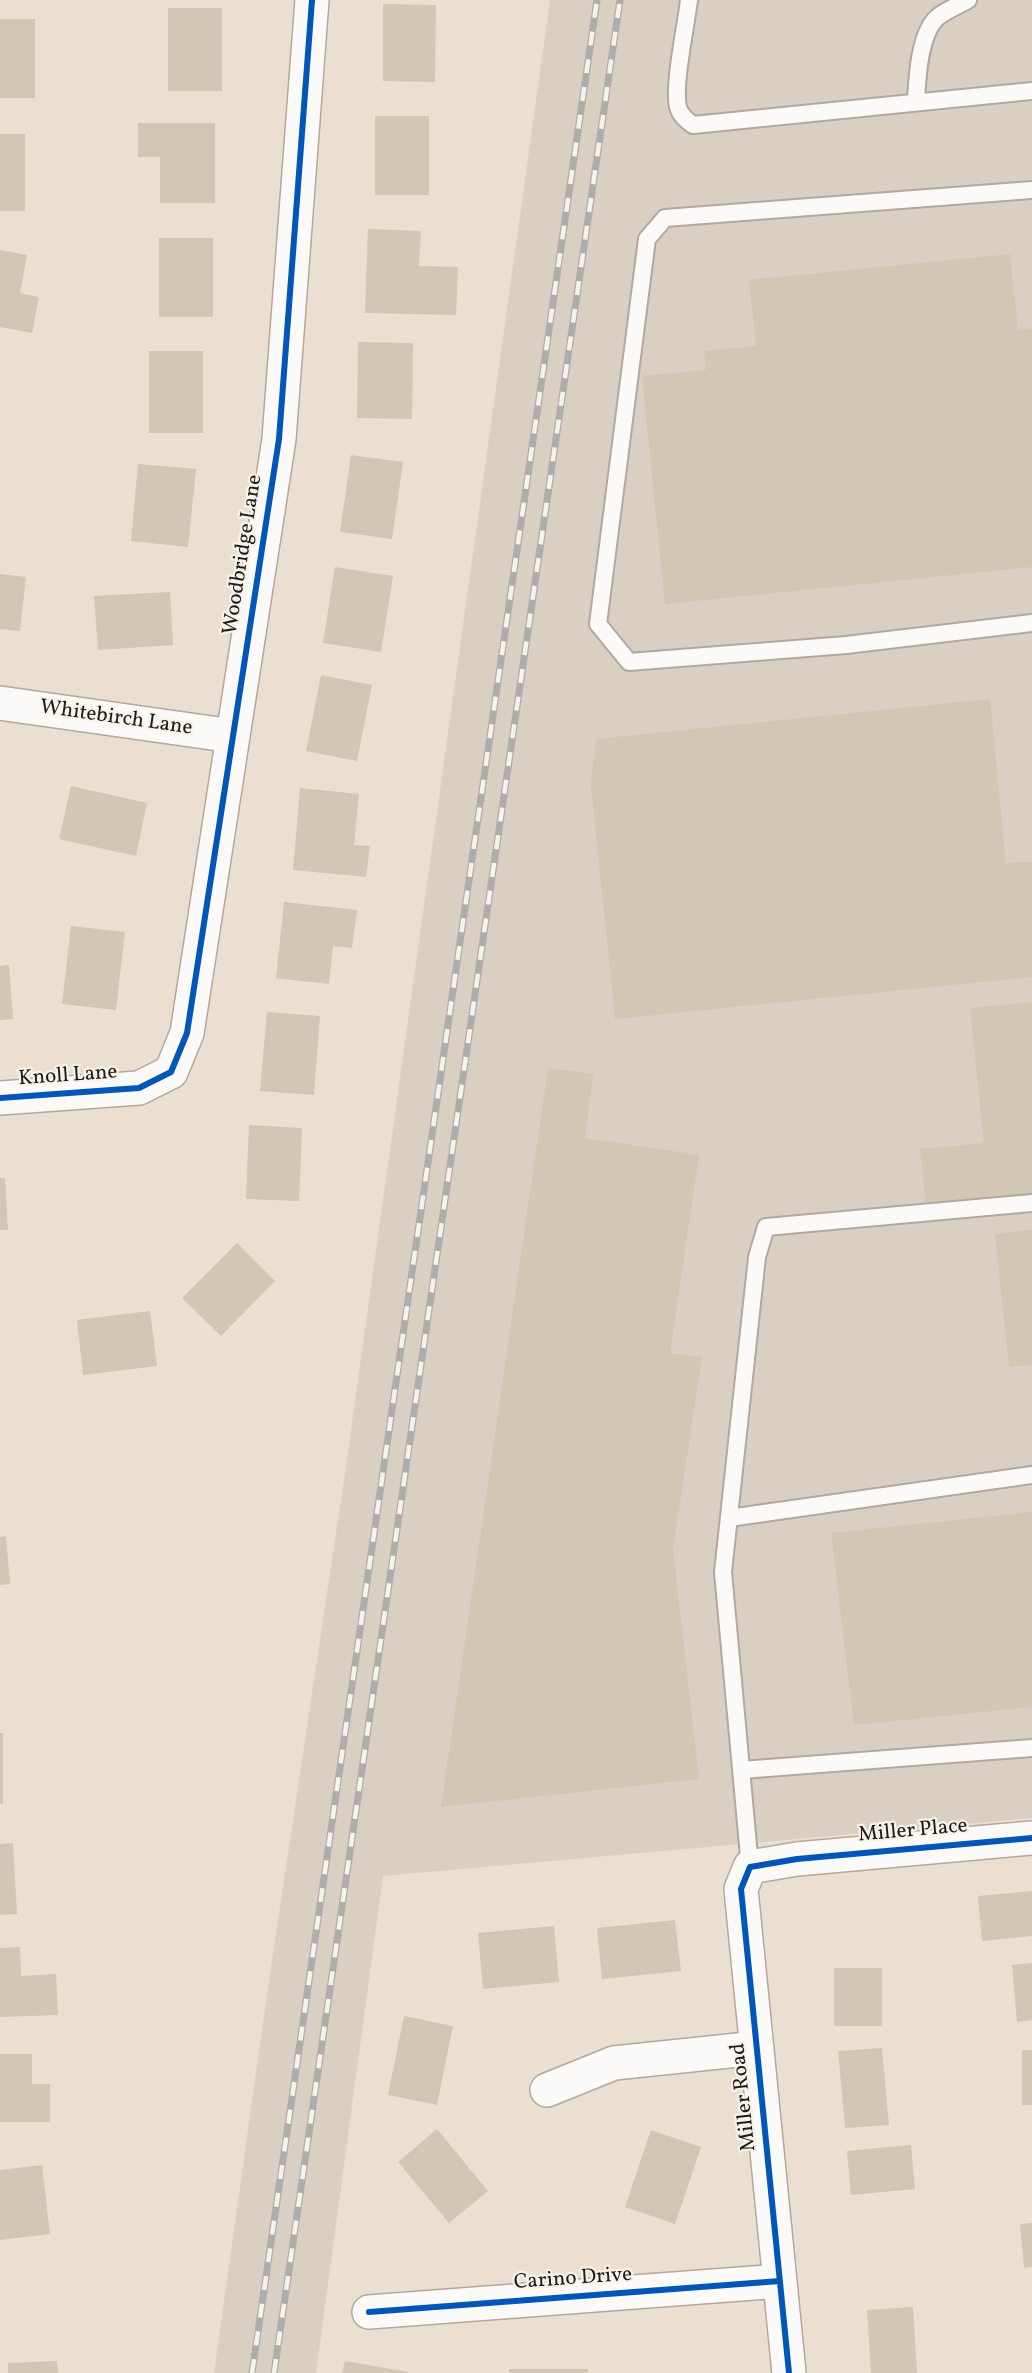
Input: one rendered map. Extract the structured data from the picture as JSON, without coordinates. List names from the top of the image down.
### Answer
{
  "streets": {
    "street": [
      "Woodbridge Lane",
      "Whitebirch Lane",
      "Knoll Lane",
      "Miller Place",
      "Miller Road",
      "Carino Drive"
    ]
  },
  "crossings": [
    ["Woodbridge Lane", "Whitebirch Lane"],
    ["Woodbridge Lane", "Knoll Lane"],
    ["Miller Place", "Miller Road"],
    ["Miller Road", "Carino Drive"]
  ]
}
